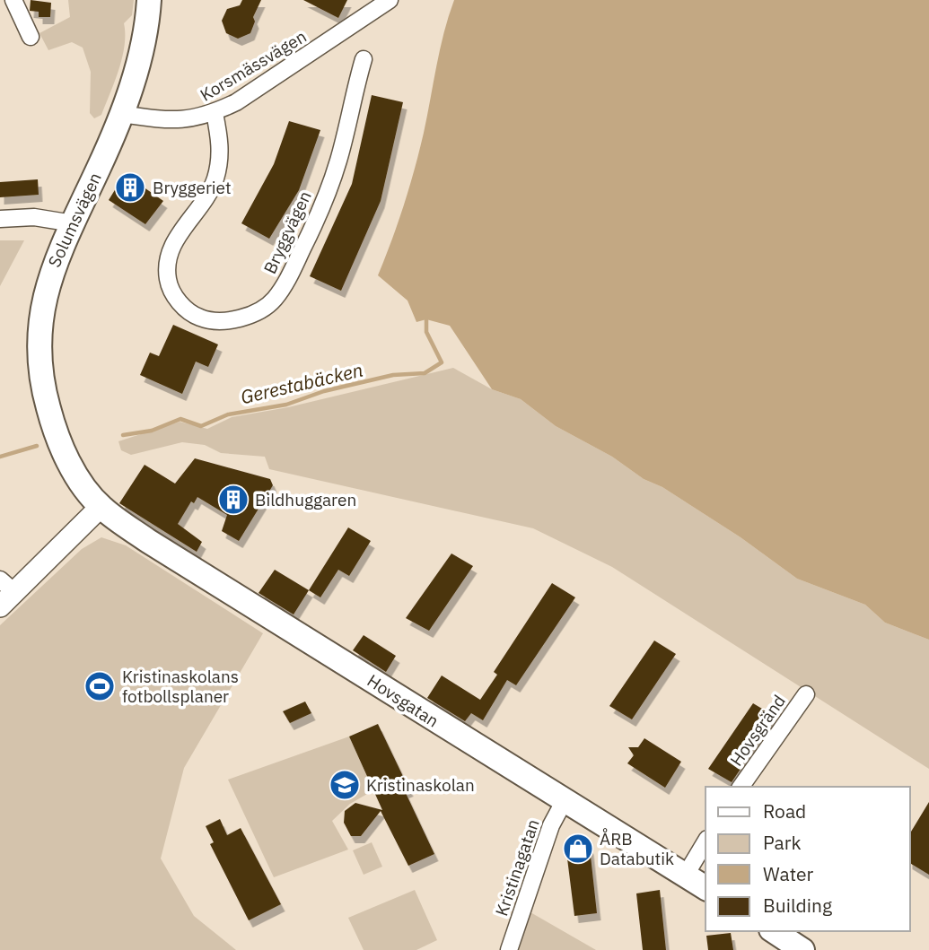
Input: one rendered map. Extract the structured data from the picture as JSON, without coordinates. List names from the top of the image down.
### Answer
{
  "streets": {
    "main road": ["Solumsvägen", "Hovsgatan"],
    "street": [
      "Korsmässvägen",
      "Bryggvägen",
      "Hovsgränd",
      "Kristinagatan"
    ]
  },
  "crossings": [
    ["Korsmässvägen", "Solumsvägen"],
    ["Korsmässvägen", "Bryggvägen"],
    ["Solumsvägen", "Hovsgatan"],
    ["Hovsgatan", "Kristinagatan"]
  ],
  "water": ["Gerestabäcken"],
  "places": {
    "building": ["Bryggeriet", "Bildhuggaren"],
    "sports": ["Kristinaskolans fotbollsplaner"],
    "school or university": ["Kristinaskolan"],
    "shop": ["ÅRB Databutik"]
  },
  "legend": [
    "Road",
    "Park",
    "Water",
    "Building"
  ]
}
